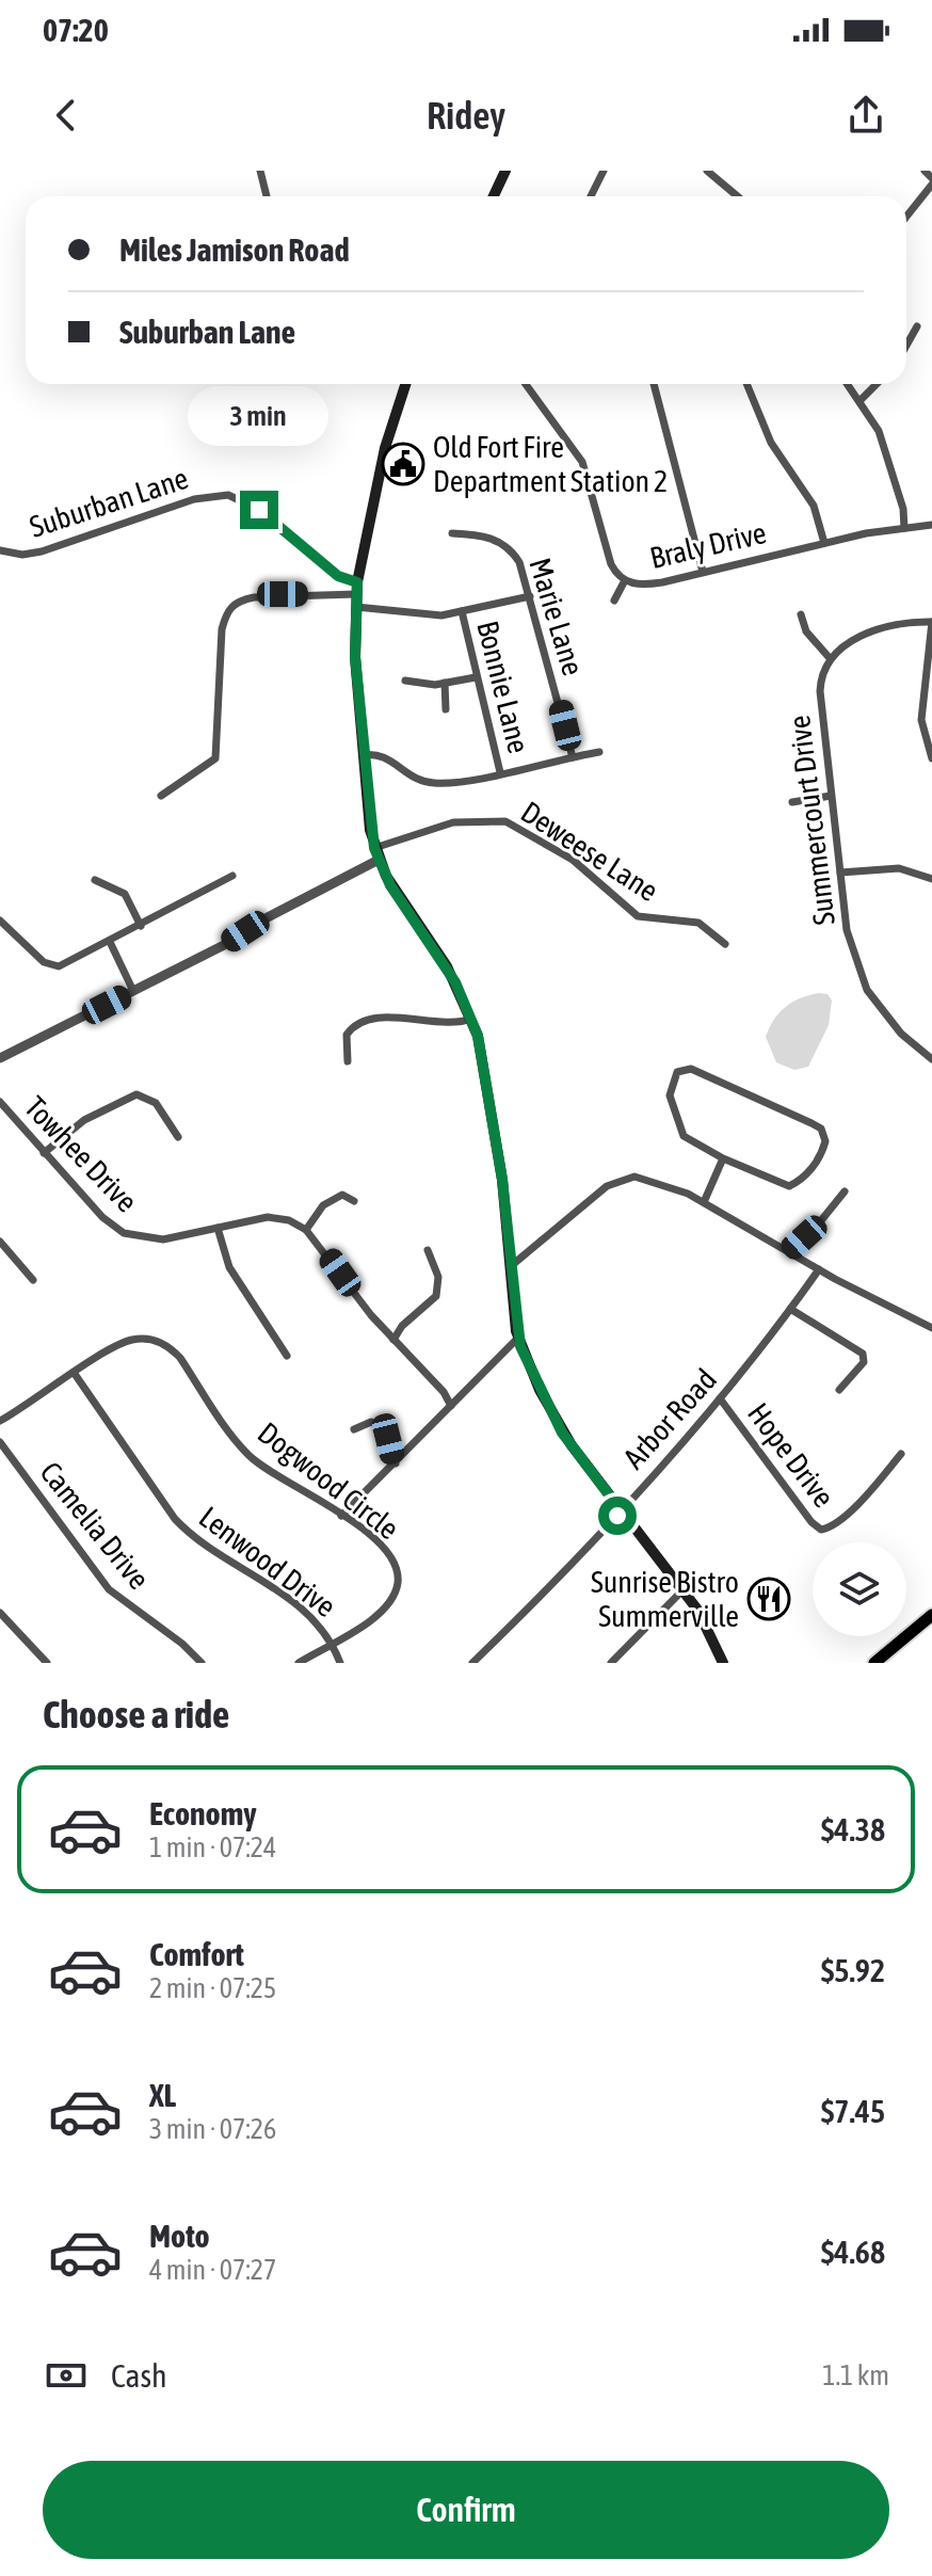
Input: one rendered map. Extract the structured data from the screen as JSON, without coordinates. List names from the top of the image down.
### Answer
{
  "streets": {
    "street": [
      "Suburban Lane",
      "Braly Drive",
      "Marie Lane",
      "Bonnie Lane",
      "Summercourt Drive",
      "Deweese Lane",
      "Towhee Drive",
      "Arbor Road",
      "Hope Drive",
      "Dogwood Circle",
      "Camelia Drive",
      "Lenwood Drive"
    ]
  },
  "crossings": [
    ["Arbor Road", "Hope Drive"],
    ["Dogwood Circle", "Lenwood Drive"]
  ],
  "places": {
    "public building": ["Old Fort Fire Department Station 2"],
    "restaurant": ["Sunrise Bistro Summerville"]
  },
  "page": {
    "status": "07:20",
    "header": "Ridey",
    "banner": ["Miles Jamison Road", "Suburban Lane"],
    "bubble": "3 min",
    "heading": "Choose a ride",
    "list": [
      {
        "name": "Economy",
        "note": "1 min · 07:24",
        "value": "$4.38"
      },
      {
        "name": "Comfort",
        "note": "2 min · 07:25",
        "value": "$5.92"
      },
      {
        "name": "XL",
        "note": "3 min · 07:26",
        "value": "$7.45"
      },
      {
        "name": "Moto",
        "note": "4 min · 07:27",
        "value": "$4.68"
      }
    ],
    "pay": ["Cash", "1.1 km"],
    "buttons": "Confirm"
  }
}
